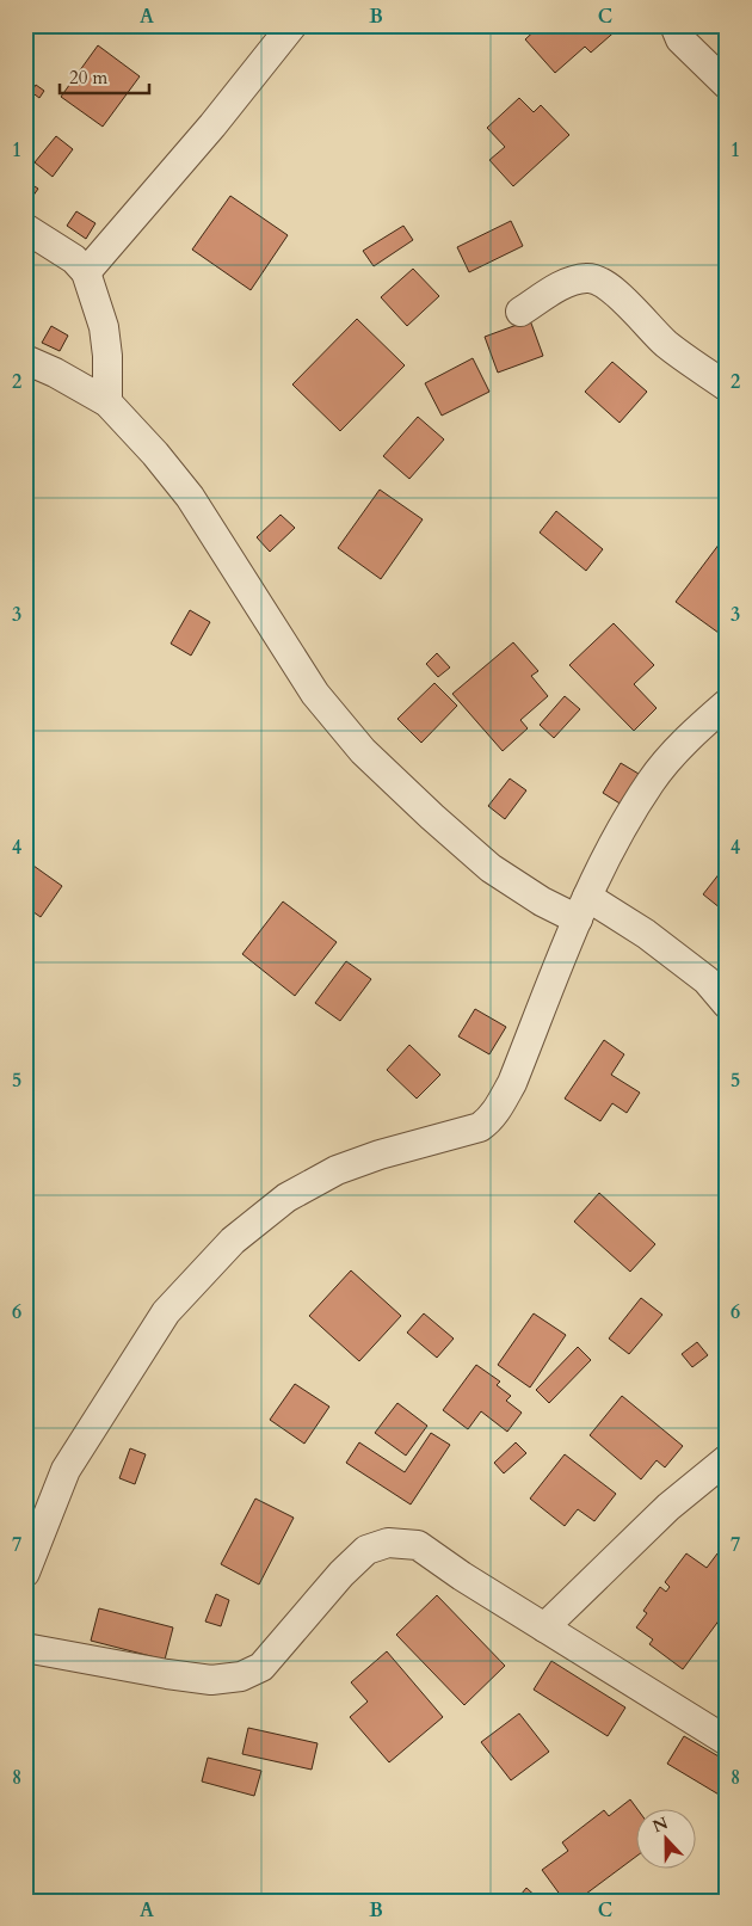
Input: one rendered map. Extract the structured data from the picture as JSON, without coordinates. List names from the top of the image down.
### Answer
{
  "scale_bar": "20 m",
  "north": "top",
  "grid": {
    "columns": ["A", "B", "C"],
    "rows": [
      "1",
      "2",
      "3",
      "4",
      "5",
      "6",
      "7",
      "8"
    ]
  }
}
